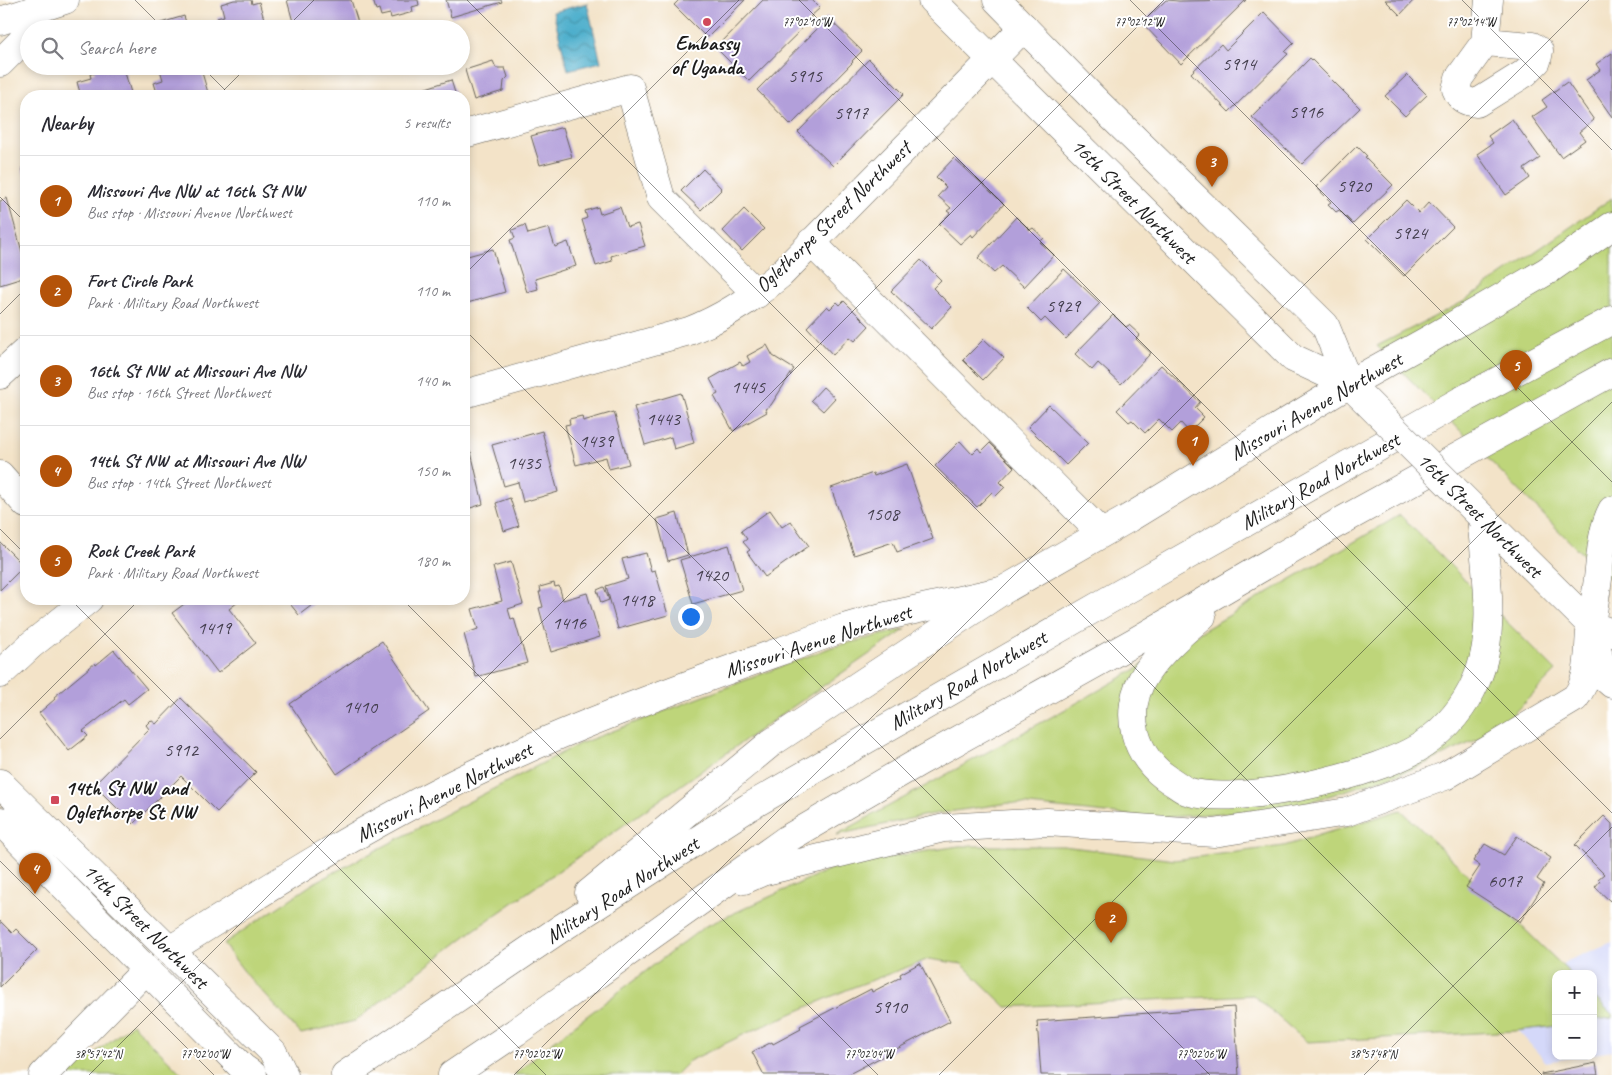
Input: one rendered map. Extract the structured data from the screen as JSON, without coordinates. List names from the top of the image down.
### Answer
{
  "streets": {
    "main road": [
      "16th Street Northwest",
      "Oglethorpe Street Northwest",
      "Missouri Avenue Northwest",
      "Military Road Northwest",
      "14th Street Northwest"
    ]
  },
  "crossings": [
    ["16th Street Northwest", "Oglethorpe Street Northwest"],
    ["16th Street Northwest", "Missouri Avenue Northwest"],
    ["Missouri Avenue Northwest", "14th Street Northwest"]
  ],
  "places": {
    "other": ["Embassy of Uganda"],
    "transit": ["14th St NW and Oglethorpe St NW"]
  },
  "house_numbers": [
    "5914",
    "5915",
    "5916",
    "5917",
    "5920",
    "5924",
    "5929",
    "1445",
    "1443",
    "1439",
    "1435",
    "1508",
    "1420",
    "1418",
    "1416",
    "1419",
    "1410",
    "5912",
    "6017",
    "5910"
  ],
  "page": {
    "search": "Search here",
    "heading": ["Nearby", "5 results"],
    "pins": [
      "3",
      "5",
      "1",
      "4",
      "2"
    ],
    "list": [
      {
        "mark": "1",
        "name": "Missouri Ave NW at 16th St NW",
        "note": "Bus stop · Missouri Avenue Northwest",
        "value": "110 m"
      },
      {
        "mark": "2",
        "name": "Fort Circle Park",
        "note": "Park · Military Road Northwest",
        "value": "110 m"
      },
      {
        "mark": "3",
        "name": "16th St NW at Missouri Ave NW",
        "note": "Bus stop · 16th Street Northwest",
        "value": "140 m"
      },
      {
        "mark": "4",
        "name": "14th St NW at Missouri Ave NW",
        "note": "Bus stop · 14th Street Northwest",
        "value": "150 m"
      },
      {
        "mark": "5",
        "name": "Rock Creek Park",
        "note": "Park · Military Road Northwest",
        "value": "180 m"
      }
    ],
    "map_buttons": ["+", "−"]
  },
  "coordinates": [
    "77°02'10\"W",
    "77°02'12\"W",
    "77°02'14\"W",
    "38°57'42\"N",
    "38°57'48\"N",
    "77°02'00\"W",
    "77°02'02\"W",
    "77°02'04\"W",
    "77°02'06\"W"
  ]
}
